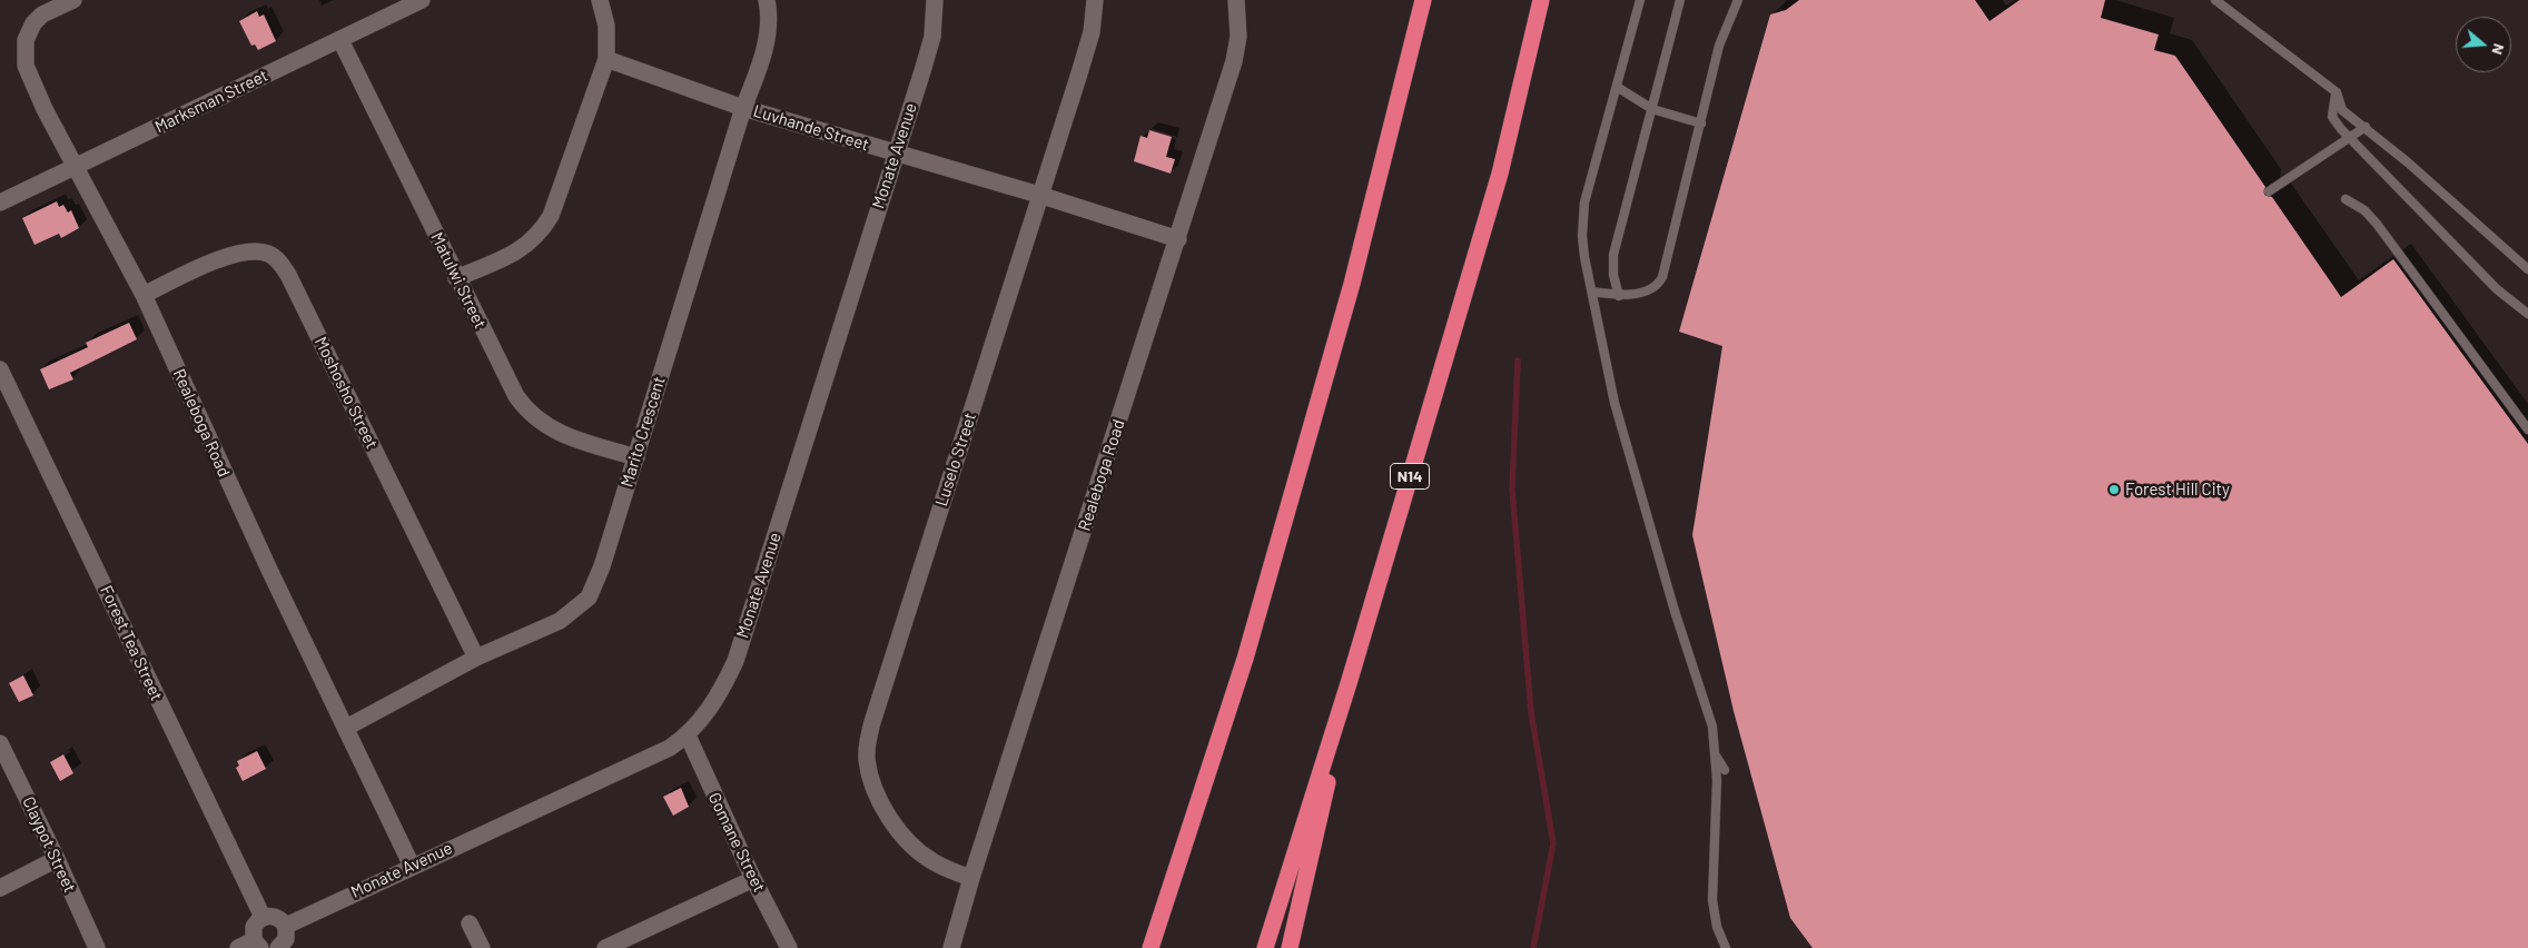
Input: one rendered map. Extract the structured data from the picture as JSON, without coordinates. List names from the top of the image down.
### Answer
{
  "streets": {
    "highway": ["N14"],
    "street": [
      "Marksman Street",
      "Luvhande Street",
      "Monate Avenue",
      "Matulwi Street",
      "Moshosho Street",
      "Realeboga Road",
      "Marito Crescent",
      "Luselo Street",
      "Forest Tea Street",
      "Gomane Street",
      "Claypot Street"
    ]
  },
  "crossings": [
    ["Marksman Street", "Matulwi Street"],
    ["Marksman Street", "Realeboga Road"],
    ["Luvhande Street", "Monate Avenue"],
    ["Luvhande Street", "Realeboga Road"],
    ["Luvhande Street", "Marito Crescent"],
    ["Luvhande Street", "Luselo Street"],
    ["Monate Avenue", "Realeboga Road"],
    ["Monate Avenue", "Gomane Street"],
    ["Matulwi Street", "Marito Crescent"],
    ["Moshosho Street", "Realeboga Road"],
    ["Moshosho Street", "Marito Crescent"],
    ["Realeboga Road", "Marito Crescent"],
    ["Realeboga Road", "Luselo Street"]
  ],
  "places": ["Forest Hill City"],
  "north": "right"
}
